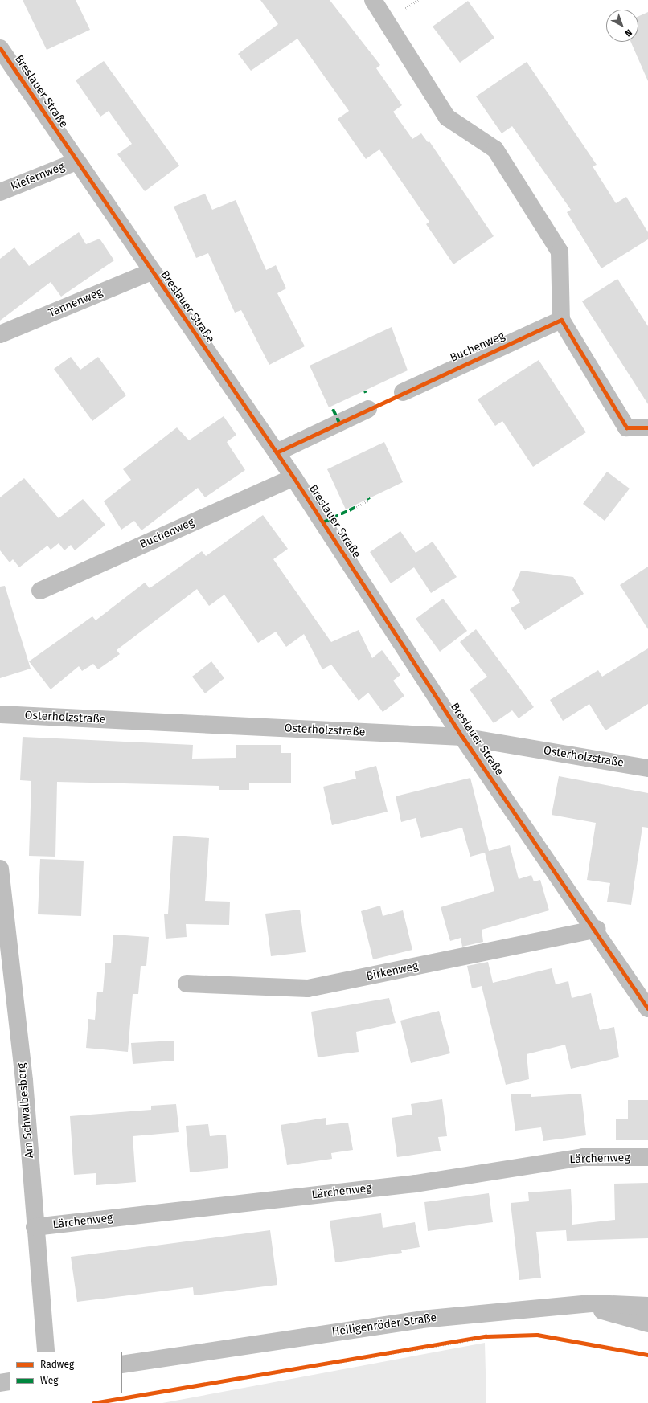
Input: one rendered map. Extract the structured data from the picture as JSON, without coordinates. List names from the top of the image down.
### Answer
{
  "streets": {
    "street": [
      "Breslauer Straße",
      "Kiefernweg",
      "Tannenweg",
      "Buchenweg",
      "Osterholzstraße",
      "Birkenweg",
      "Am Schwalbesberg",
      "Lärchenweg",
      "Heiligenröder Straße"
    ]
  },
  "crossings": [
    ["Breslauer Straße", "Kiefernweg"],
    ["Breslauer Straße", "Tannenweg"],
    ["Breslauer Straße", "Buchenweg"],
    ["Breslauer Straße", "Osterholzstraße"],
    ["Breslauer Straße", "Birkenweg"],
    ["Am Schwalbesberg", "Lärchenweg"]
  ],
  "legend": ["Radweg", "Weg"],
  "north": "bottom right"
}
